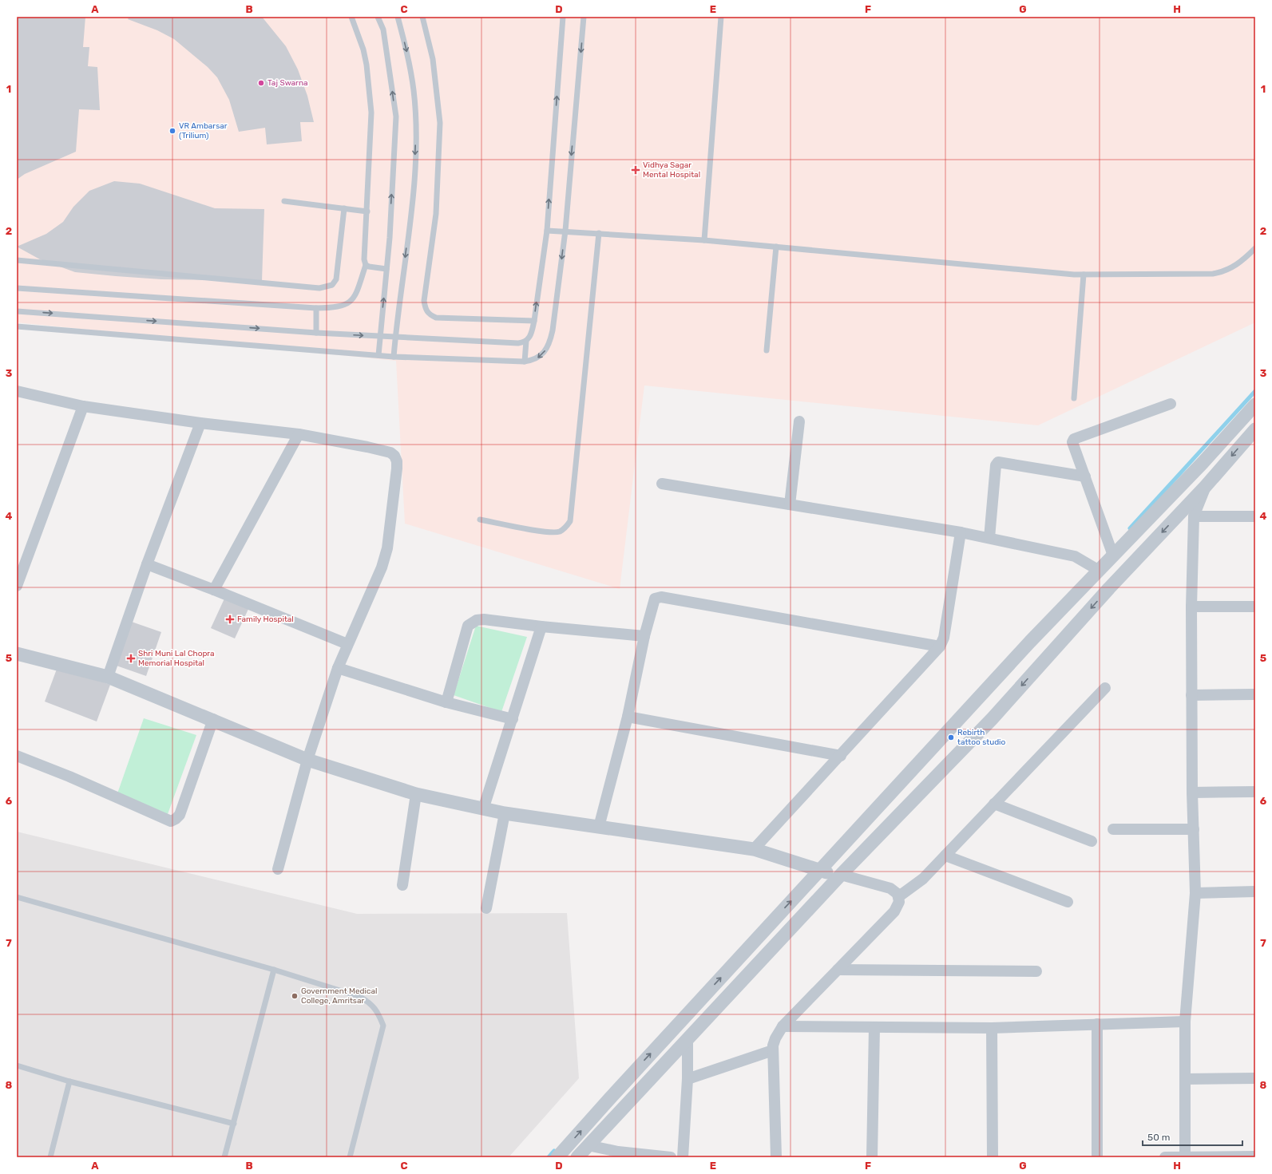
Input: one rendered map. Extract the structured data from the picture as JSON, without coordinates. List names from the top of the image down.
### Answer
{
  "places": {
    "other": [
      "Taj Swarna",
      "VR Ambarsar (Trilium)",
      "Rebirth tattoo studio",
      "Government Medical College, Amritsar"
    ],
    "health": ["Vidhya Sagar Mental Hospital", "Family Hospital", "Shri Muni Lal Chopra Memorial Hospital"]
  },
  "scale_bar": "50 m",
  "grid": {
    "columns": [
      "A",
      "B",
      "C",
      "D",
      "E",
      "F",
      "G",
      "H"
    ],
    "rows": [
      "1",
      "2",
      "3",
      "4",
      "5",
      "6",
      "7",
      "8"
    ]
  }
}
